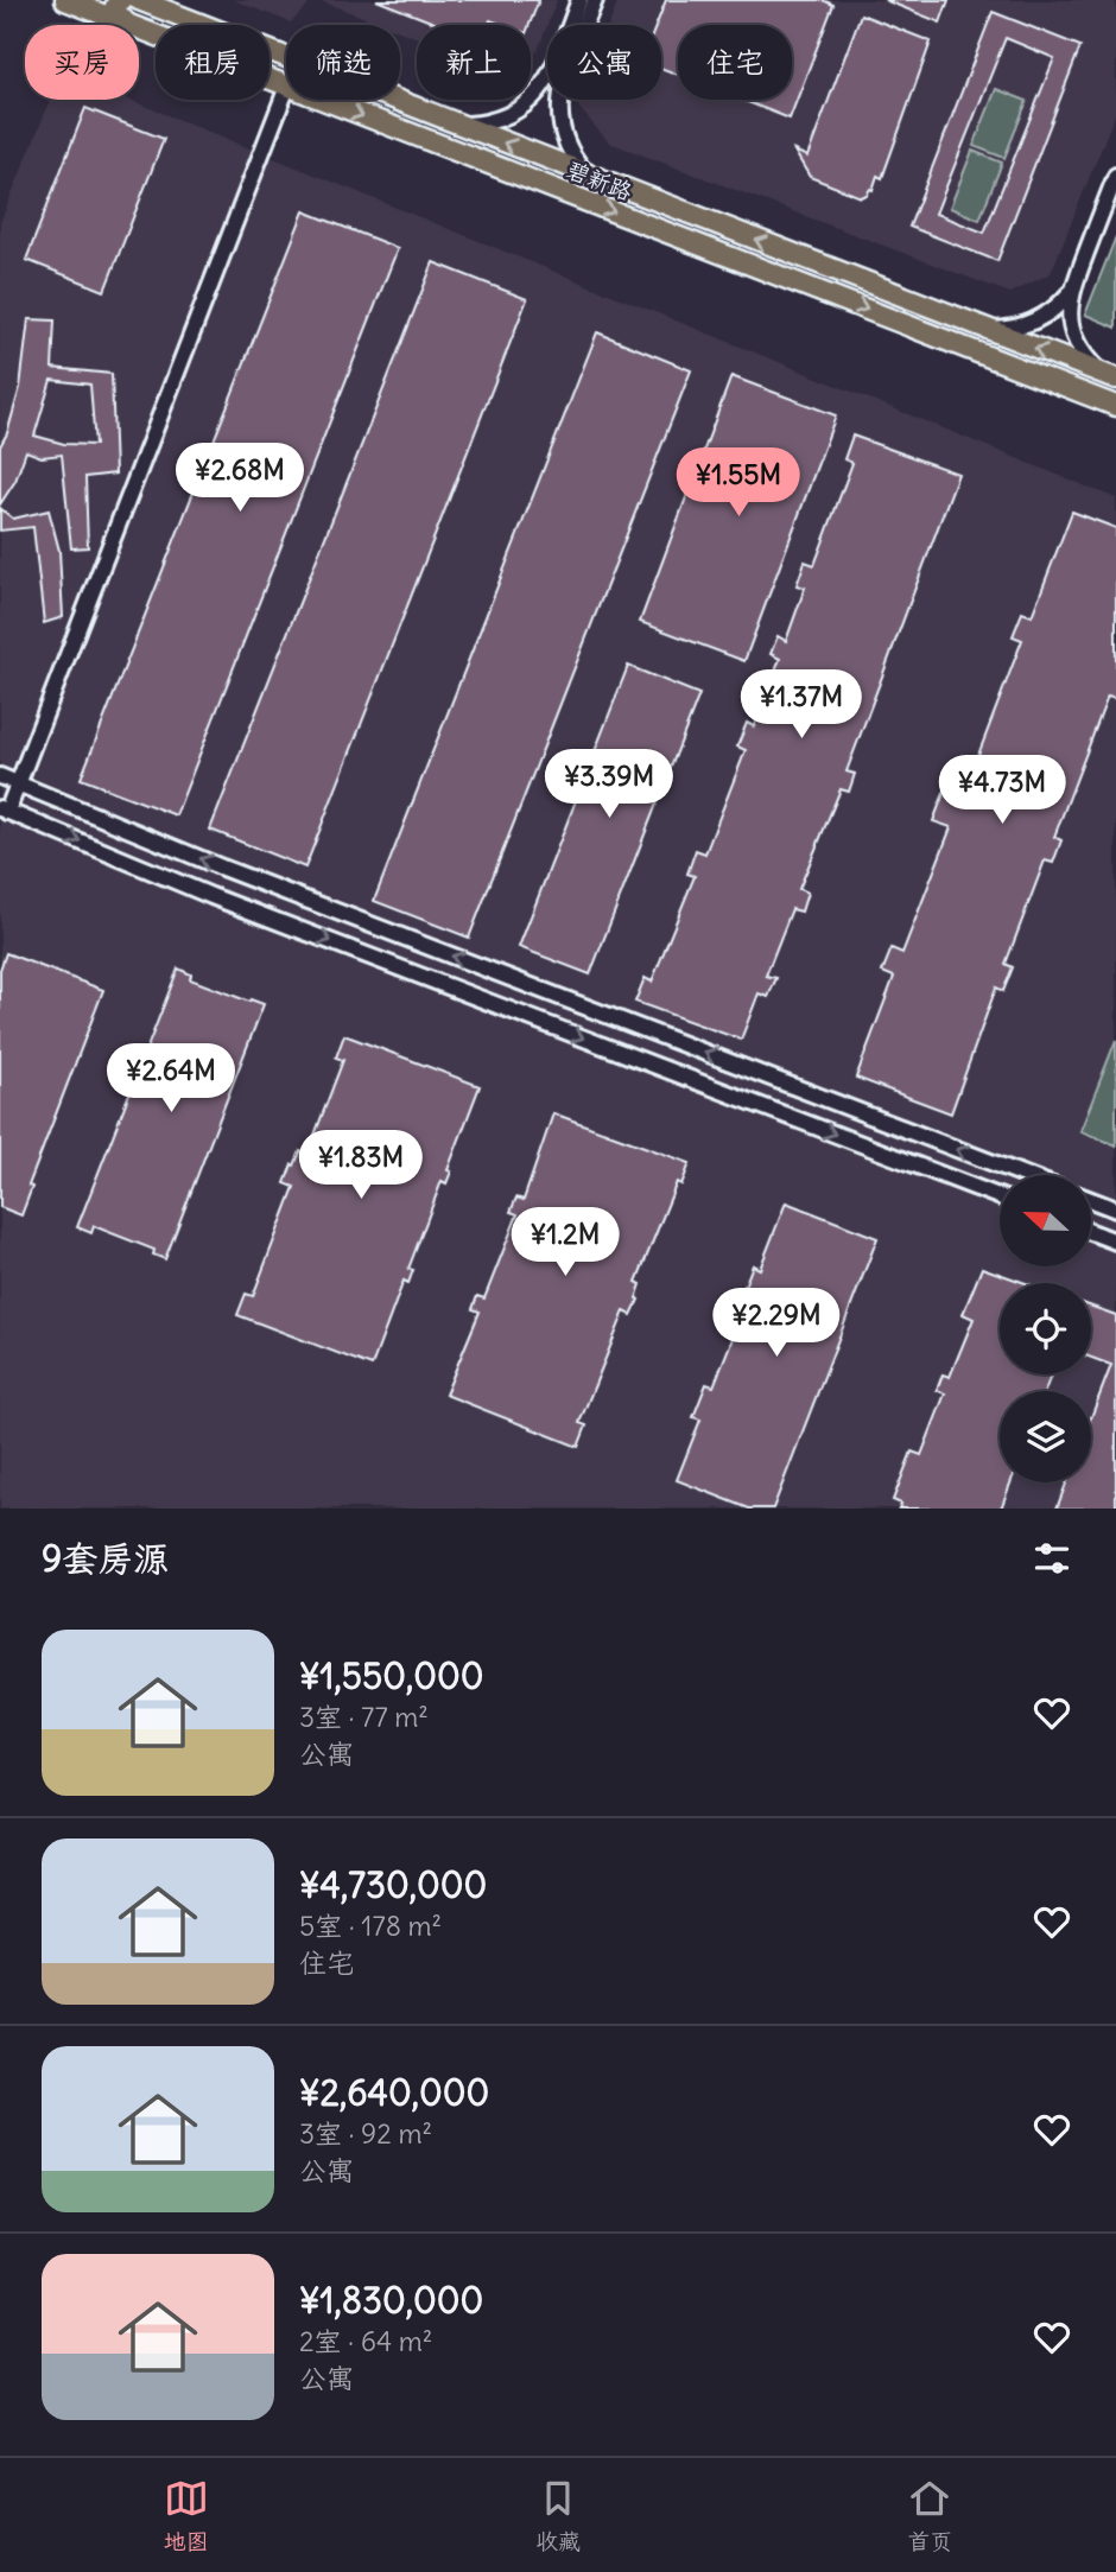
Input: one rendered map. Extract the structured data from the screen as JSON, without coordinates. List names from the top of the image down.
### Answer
{
  "streets": {
    "main road": ["碧新路"]
  },
  "north": "left",
  "page": {
    "chip": [
      "买房",
      "租房",
      "筛选",
      "新上",
      "公寓",
      "住宅"
    ],
    "price": [
      "¥2.68M",
      "¥1.55M",
      "¥1.37M",
      "¥3.39M",
      "¥4.73M",
      "¥2.64M",
      "¥1.83M",
      "¥1.2M",
      "¥2.29M"
    ],
    "heading": "9套房源",
    "list": [
      {
        "name": "¥1,550,000",
        "note": "3室 · 77 m² · 公寓"
      },
      {
        "name": "¥4,730,000",
        "note": "5室 · 178 m² · 住宅"
      },
      {
        "name": "¥2,640,000",
        "note": "3室 · 92 m² · 公寓"
      },
      {
        "name": "¥1,830,000",
        "note": "2室 · 64 m² · 公寓"
      }
    ],
    "tabs": ["地图", "收藏", "首页"]
  }
}
